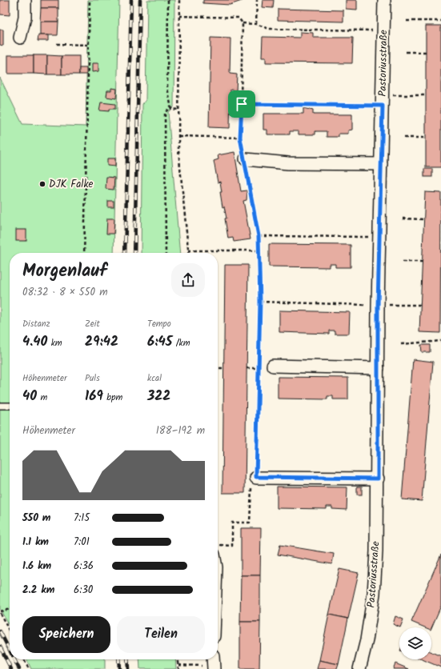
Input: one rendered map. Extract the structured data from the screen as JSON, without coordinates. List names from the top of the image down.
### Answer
{
  "streets": {
    "street": ["Pastoriusstraße"]
  },
  "places": ["DJK Falke"],
  "page": {
    "heading": ["Morgenlauf", "08:32 · 8 × 550 m"],
    "stats": [
      ["Distanz", "4.40 km"],
      ["Zeit", "29:42"],
      ["Tempo", "6:45 /km"],
      ["Höhenmeter", "40 m"],
      ["Puls", "169 bpm"],
      ["kcal", "322"]
    ],
    "chart": ["Höhenmeter", "188–192 m"],
    "list": [
      {
        "name": "550 m",
        "note": "7:15"
      },
      {
        "name": "1.1 km",
        "note": "7:01"
      },
      {
        "name": "1.6 km",
        "note": "6:36"
      },
      {
        "name": "2.2 km",
        "note": "6:30"
      }
    ],
    "buttons": ["Speichern", "Teilen"]
  }
}
